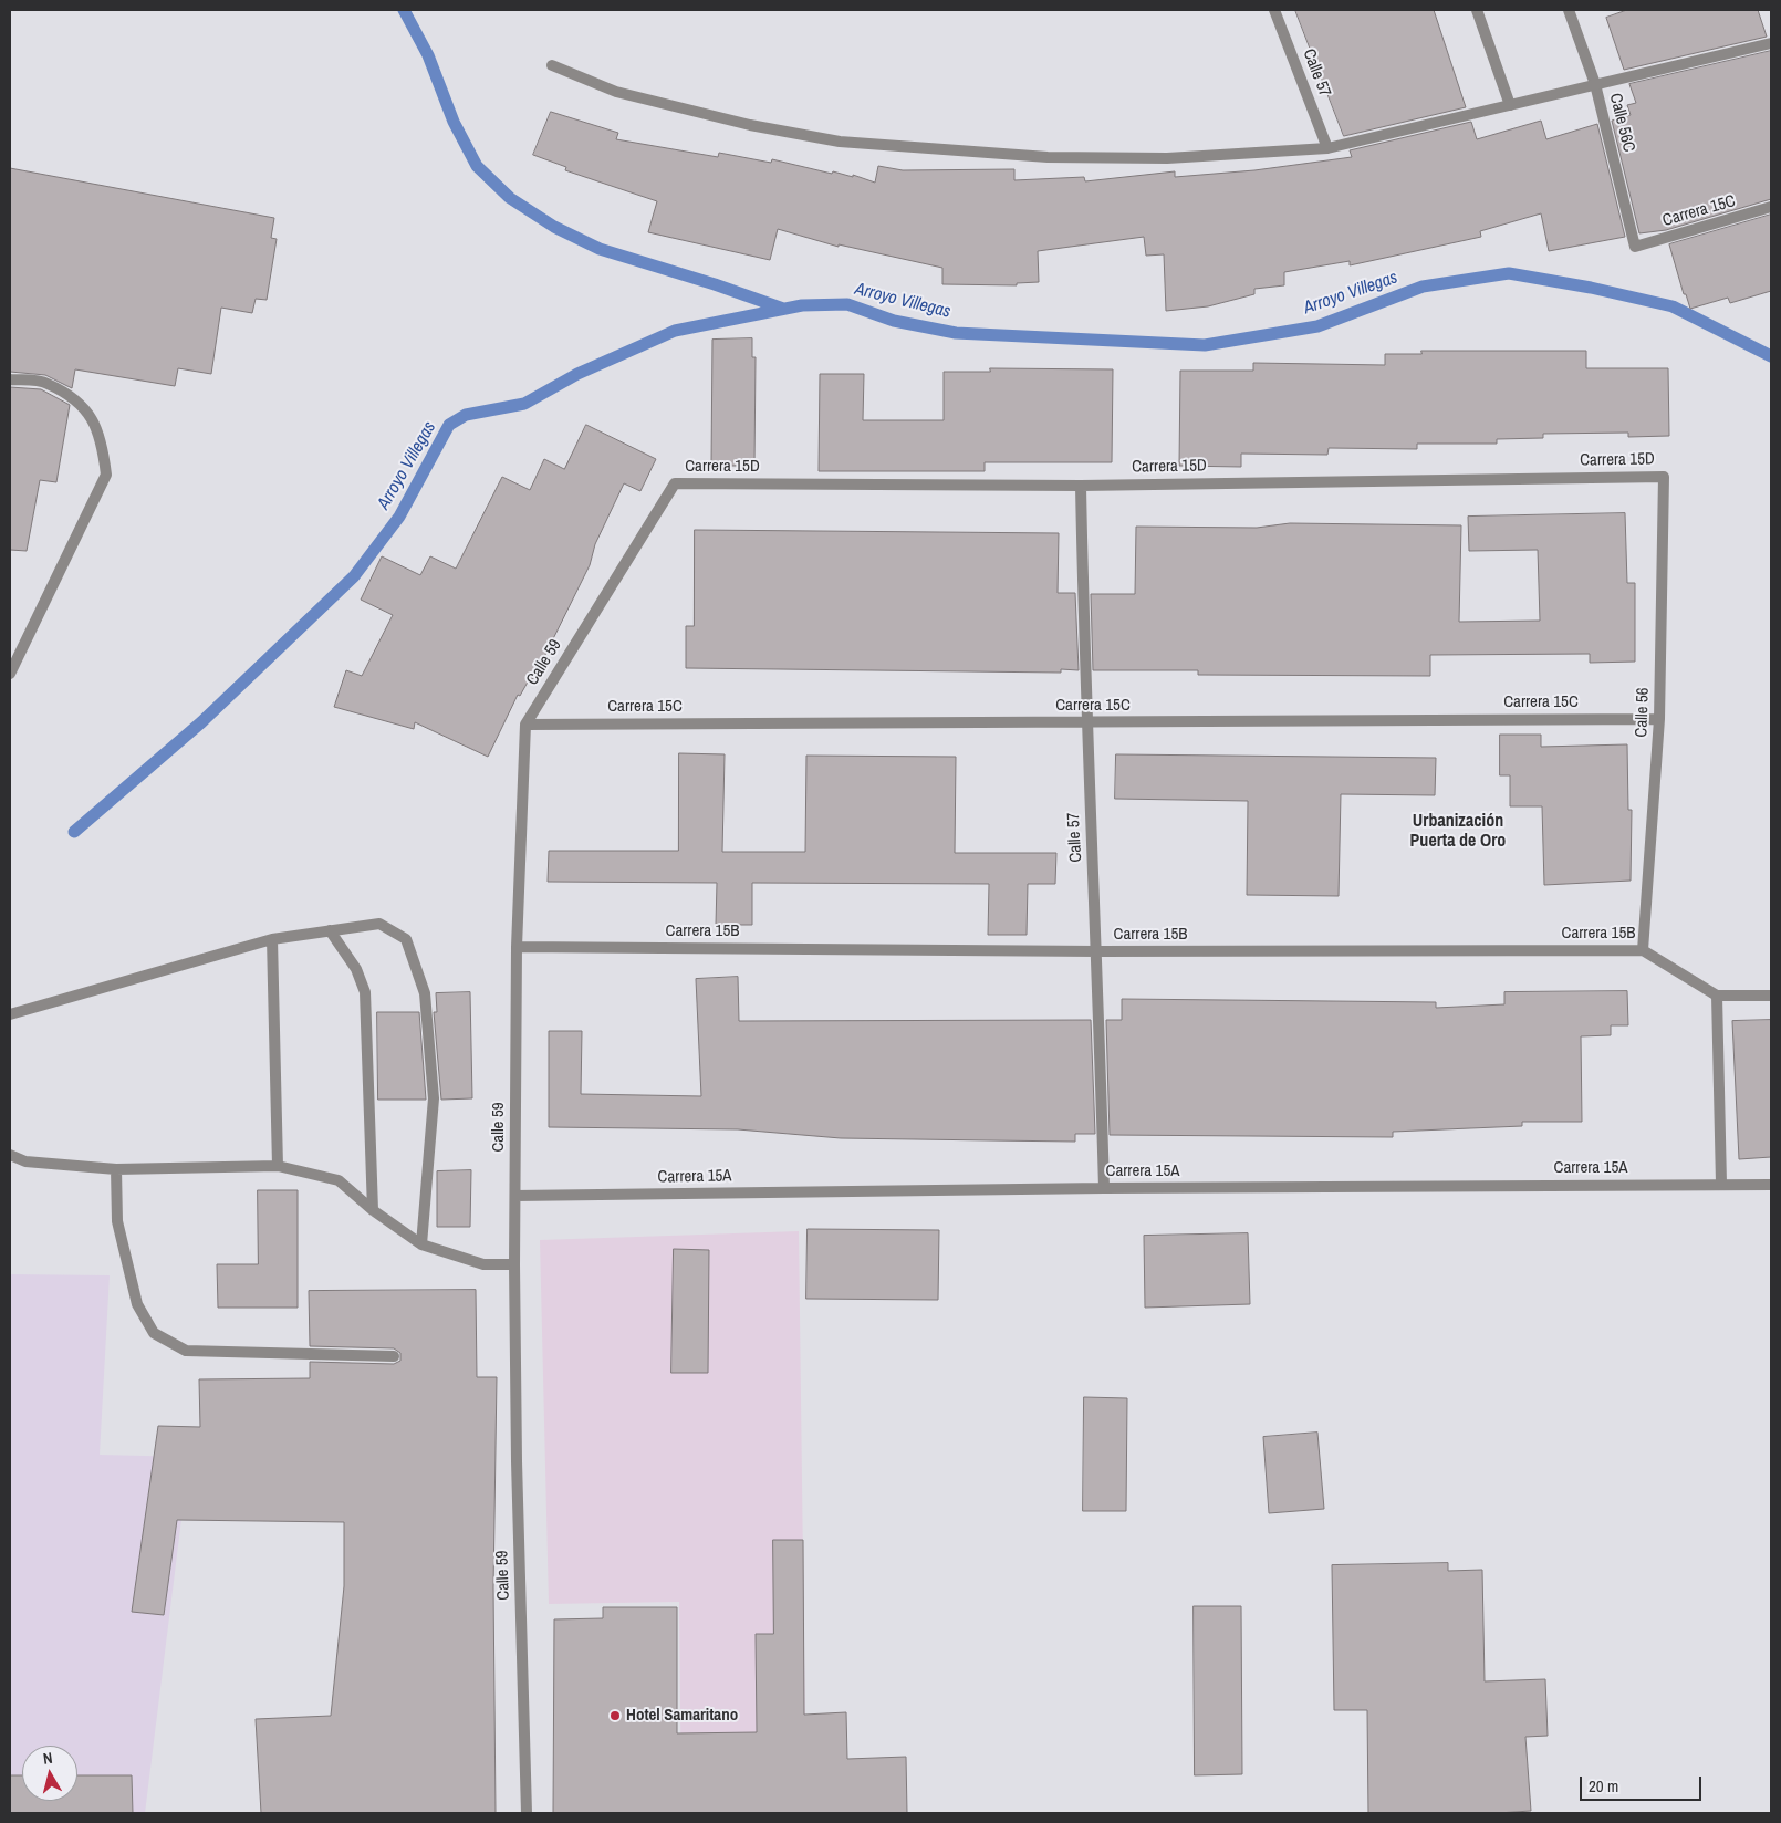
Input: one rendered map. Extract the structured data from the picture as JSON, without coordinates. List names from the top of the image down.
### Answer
{
  "streets": {
    "street": [
      "Calle 57",
      "Calle 56C",
      "Carrera 15C",
      "Carrera 15D",
      "Calle 59",
      "Calle 56",
      "Carrera 15B",
      "Carrera 15A"
    ]
  },
  "crossings": [
    ["Calle 57", "Carrera 15C"],
    ["Calle 57", "Carrera 15D"],
    ["Calle 57", "Carrera 15B"],
    ["Calle 57", "Carrera 15A"],
    ["Calle 56C", "Carrera 15C"],
    ["Carrera 15C", "Calle 59"],
    ["Carrera 15C", "Calle 56"],
    ["Carrera 15D", "Calle 59"],
    ["Carrera 15D", "Calle 56"],
    ["Calle 59", "Carrera 15B"],
    ["Calle 59", "Carrera 15A"],
    ["Calle 56", "Carrera 15B"]
  ],
  "districts": ["Urbanización Puerta de Oro"],
  "water": ["Arroyo Villegas"],
  "places": ["Hotel Samaritano"],
  "scale_bar": "20 m",
  "north": "top"
}
